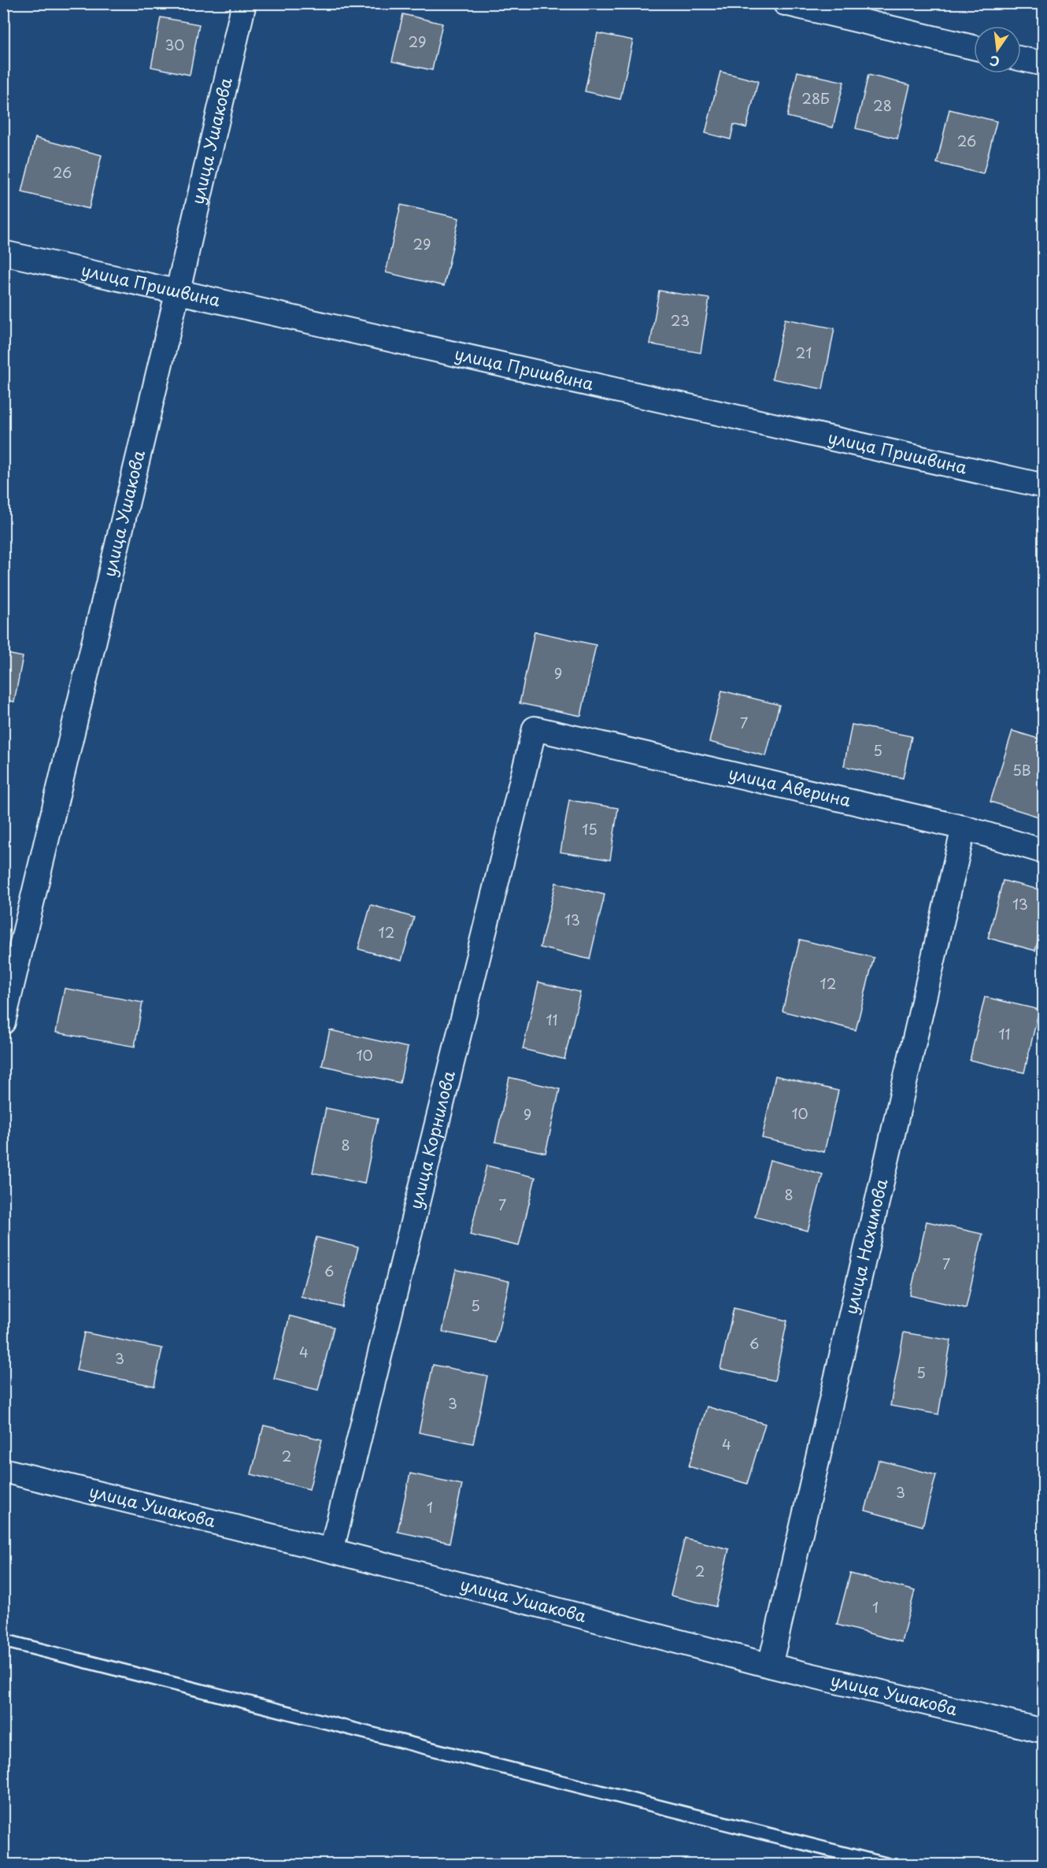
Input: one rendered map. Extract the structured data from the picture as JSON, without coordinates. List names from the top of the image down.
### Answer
{
  "streets": {
    "street": [
      "улица Ушакова",
      "улица Пришвина",
      "улица Аверина",
      "улица Корнилова",
      "улица Нахимова"
    ]
  },
  "crossings": [
    ["улица Ушакова", "улица Пришвина"],
    ["улица Ушакова", "улица Корнилова"],
    ["улица Ушакова", "улица Нахимова"],
    ["улица Аверина", "улица Корнилова"],
    ["улица Аверина", "улица Нахимова"]
  ],
  "house_numbers": [
    "29",
    "30",
    "28Б",
    "28",
    "26",
    "26",
    "29",
    "23",
    "21",
    "9",
    "7",
    "5",
    "5В",
    "15",
    "13",
    "13",
    "12",
    "12",
    "11",
    "11",
    "10",
    "10",
    "9",
    "8",
    "8",
    "7",
    "7",
    "6",
    "5",
    "6",
    "4",
    "3",
    "5",
    "3",
    "4",
    "2",
    "3",
    "1",
    "2",
    "1"
  ],
  "north": "bottom"
}
